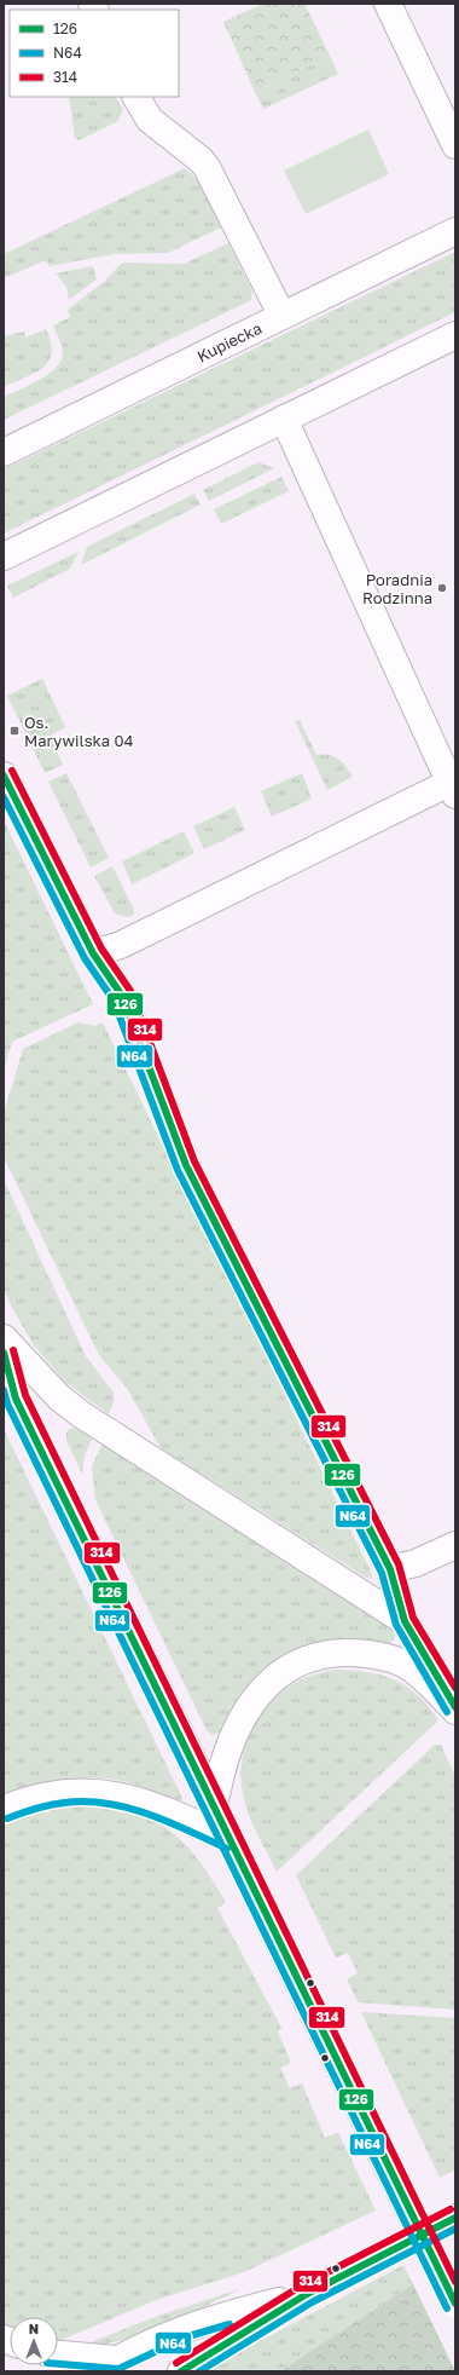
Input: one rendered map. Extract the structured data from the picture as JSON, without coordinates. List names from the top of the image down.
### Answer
{
  "streets": {
    "street": ["Kupiecka"]
  },
  "places": {
    "other": ["Poradnia Rodzinna"],
    "transit": ["Os. Marywilska 04"]
  },
  "lines": ["transit line 314", "transit line 126", "transit line N64"],
  "legend": ["126", "N64", "314"],
  "north": "top"
}
